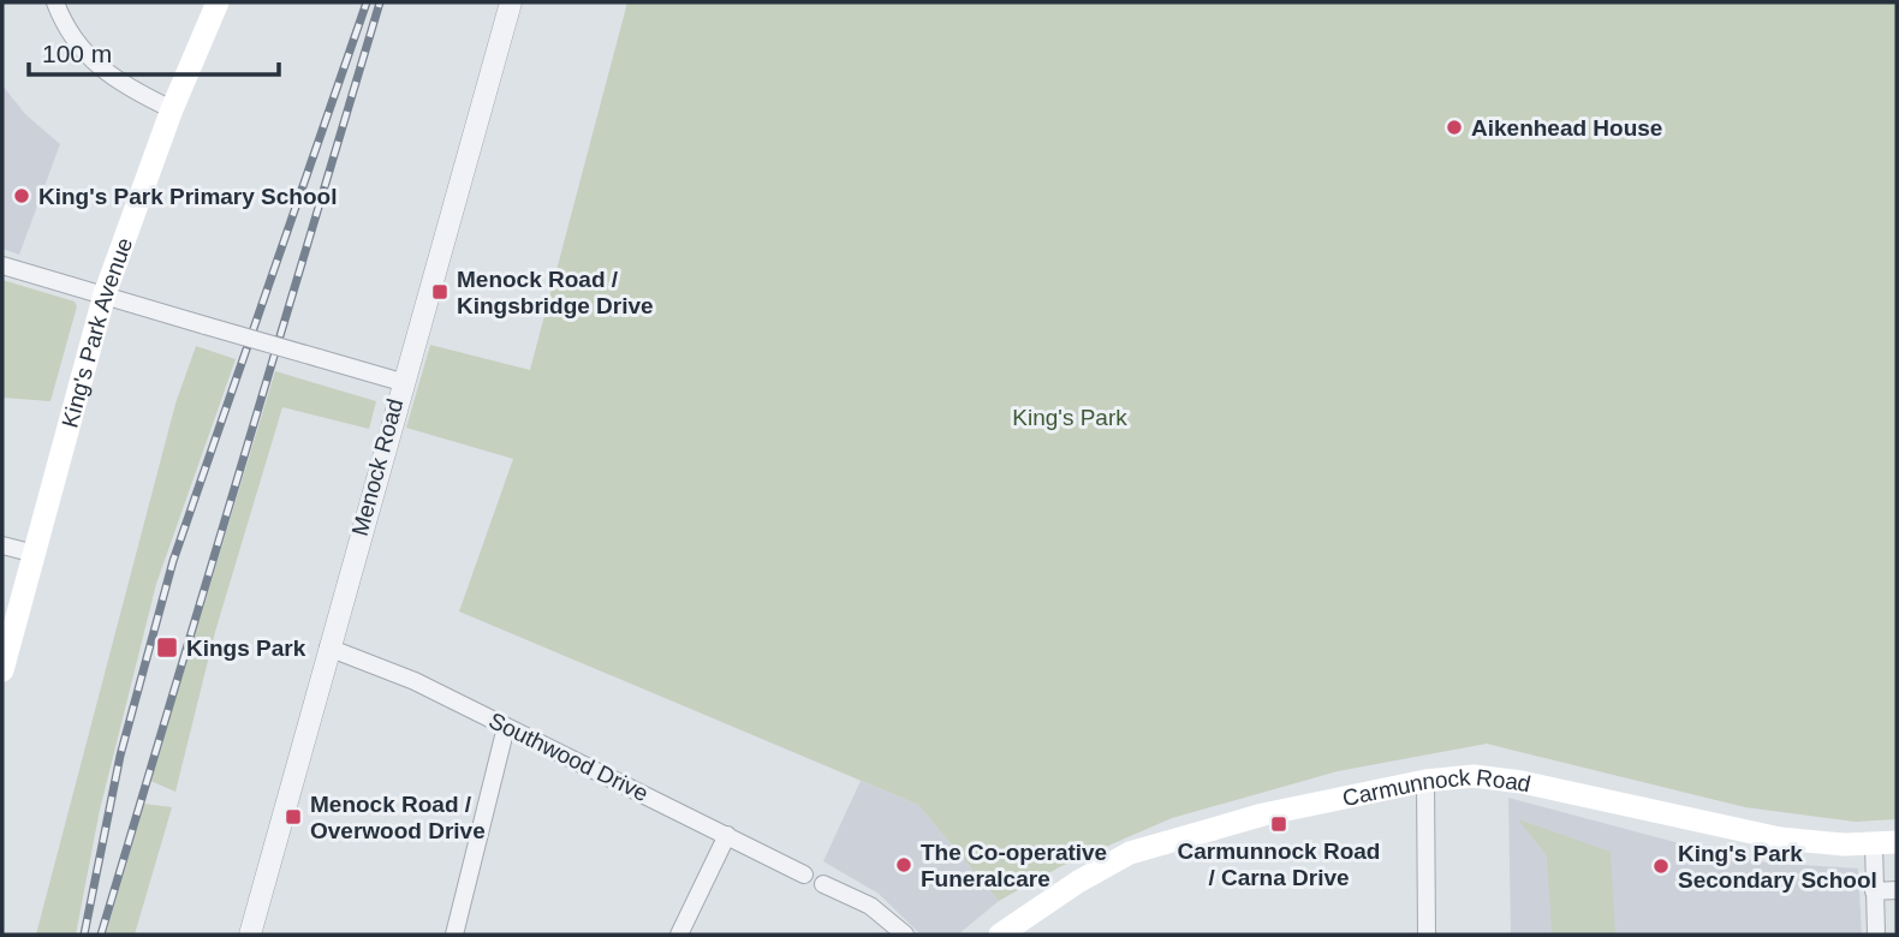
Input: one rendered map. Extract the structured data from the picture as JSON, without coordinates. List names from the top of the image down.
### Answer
{
  "streets": {
    "main road": ["King's Park Avenue", "Carmunnock Road"],
    "street": ["Menock Road", "Southwood Drive"]
  },
  "crossings": [
    ["Menock Road", "Southwood Drive"]
  ],
  "parks": ["King's Park"],
  "places": {
    "other": [
      "Aikenhead House",
      "King's Park Primary School",
      "The Co-operative Funeralcare",
      "King's Park Secondary School"
    ],
    "transit": [
      "Menock Road / Kingsbridge Drive",
      "Kings Park",
      "Menock Road / Overwood Drive",
      "Carmunnock Road / Carna Drive"
    ]
  },
  "scale_bar": "100 m"
}
